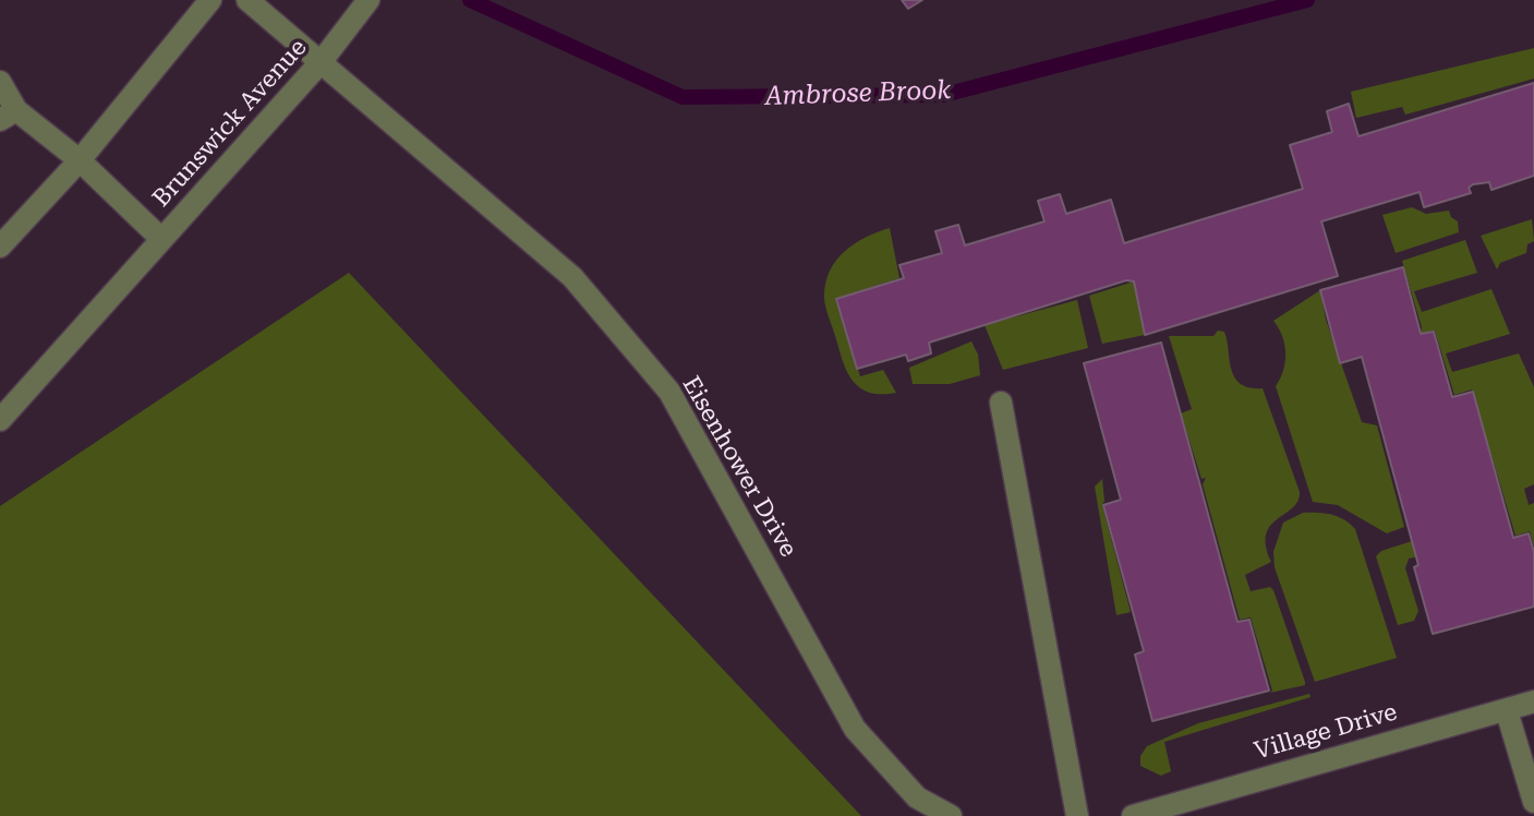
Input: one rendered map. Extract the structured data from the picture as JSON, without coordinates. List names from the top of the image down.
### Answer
{
  "streets": {
    "street": ["Brunswick Avenue", "Eisenhower Drive", "Village Drive"]
  },
  "crossings": [
    ["Brunswick Avenue", "Eisenhower Drive"]
  ],
  "water": ["Ambrose Brook"]
}
